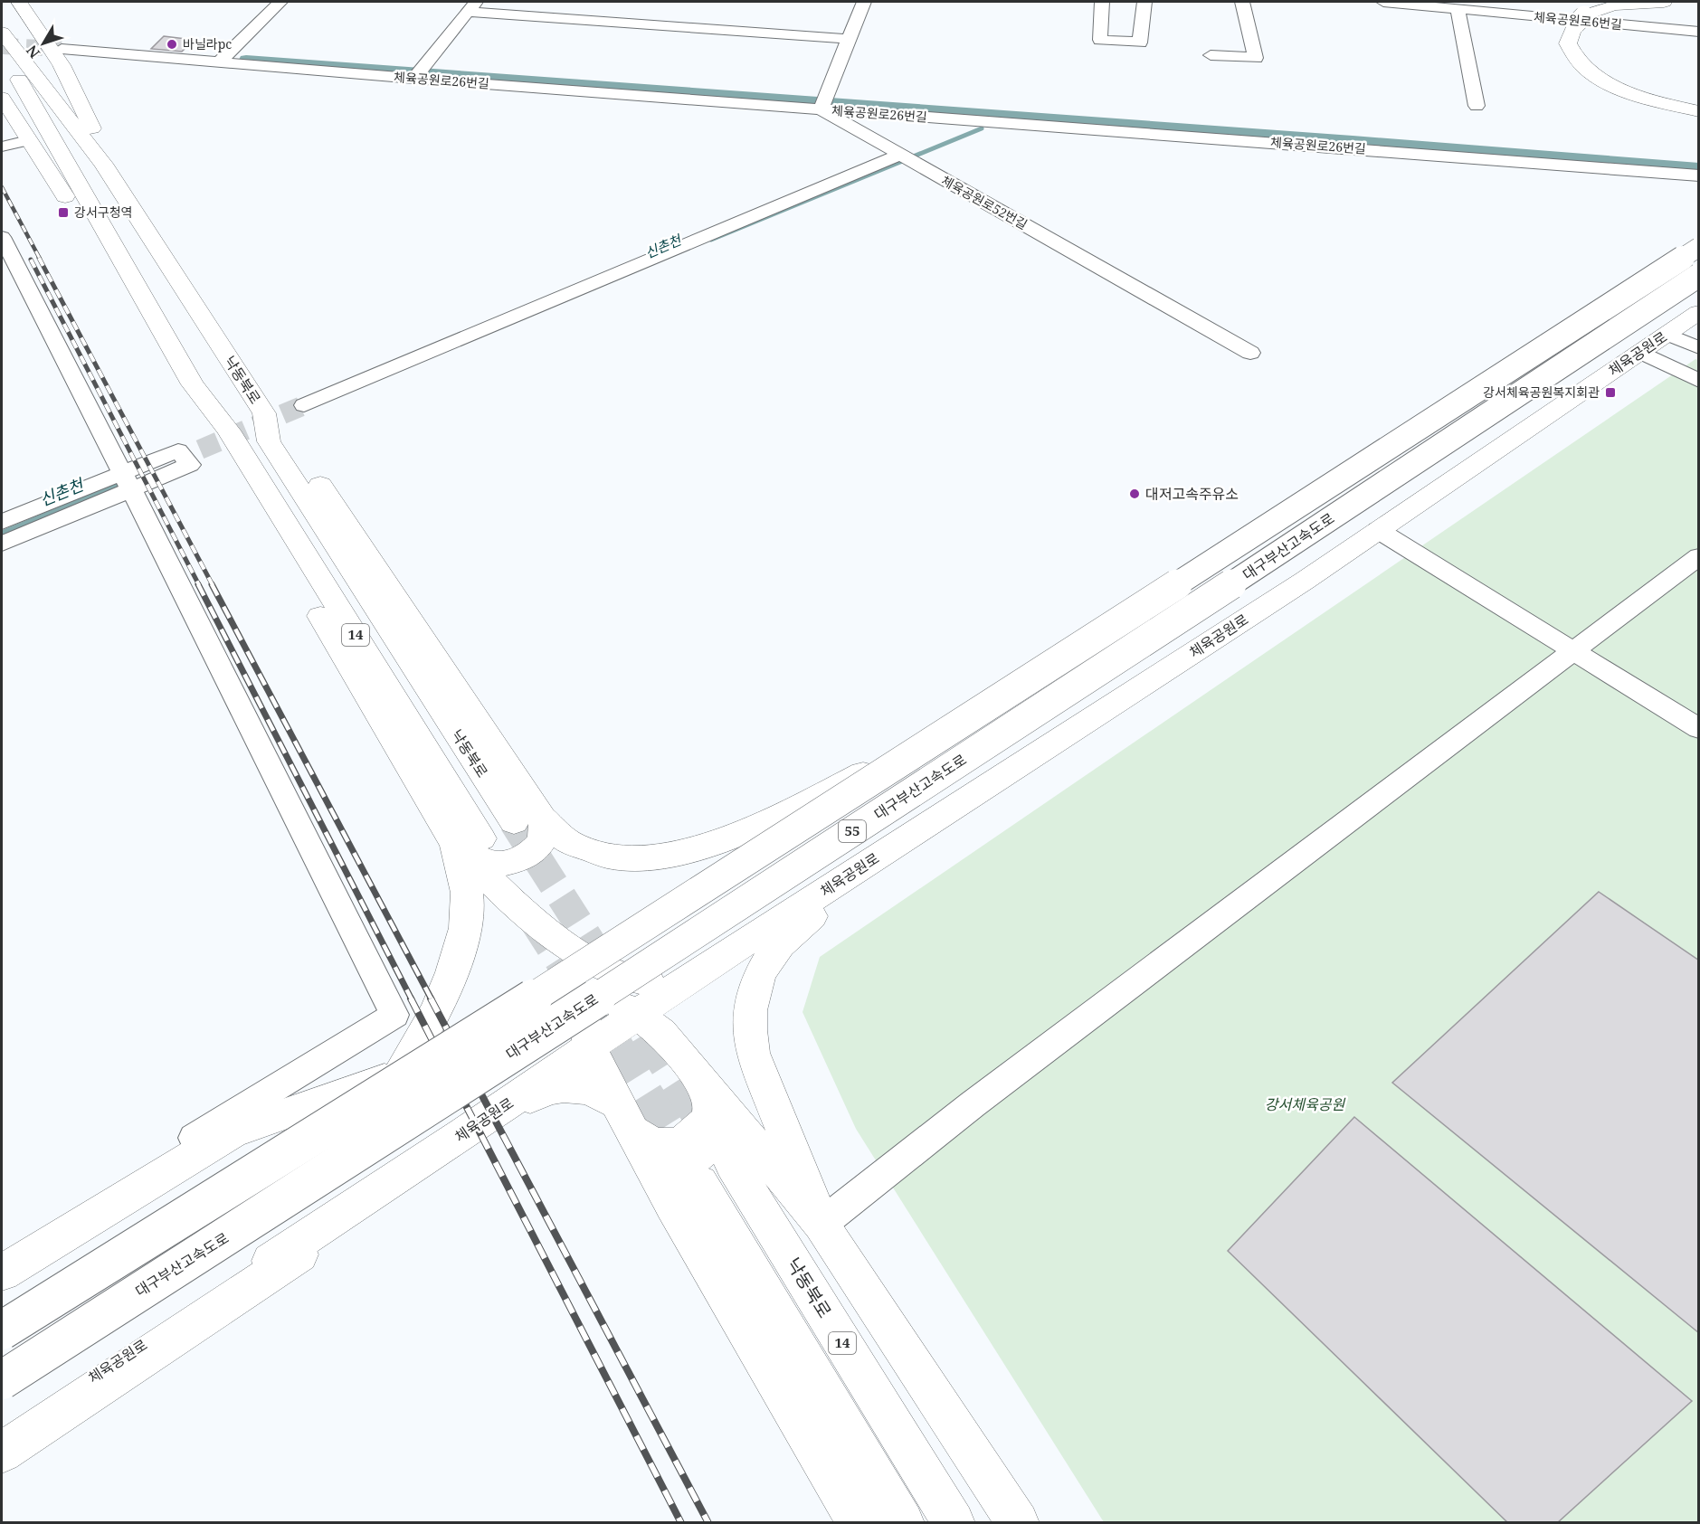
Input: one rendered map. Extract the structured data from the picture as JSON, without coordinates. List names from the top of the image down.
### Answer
{
  "streets": {
    "main road": [
      "체육공원로",
      "낙동북로",
      "대구부산고속도로",
      "14",
      "55"
    ],
    "street": ["체육공원로6번길", "체육공원로26번길", "체육공원로52번길"]
  },
  "crossings": [
    ["체육공원로26번길", "체육공원로52번길"]
  ],
  "water": ["신촌천"],
  "parks": ["강서체육공원"],
  "places": {
    "other": ["바닐라pc", "대저고속주유소"],
    "transit": ["강서구청역", "강서체육공원복지회관"]
  },
  "north": "bottom left"
}
